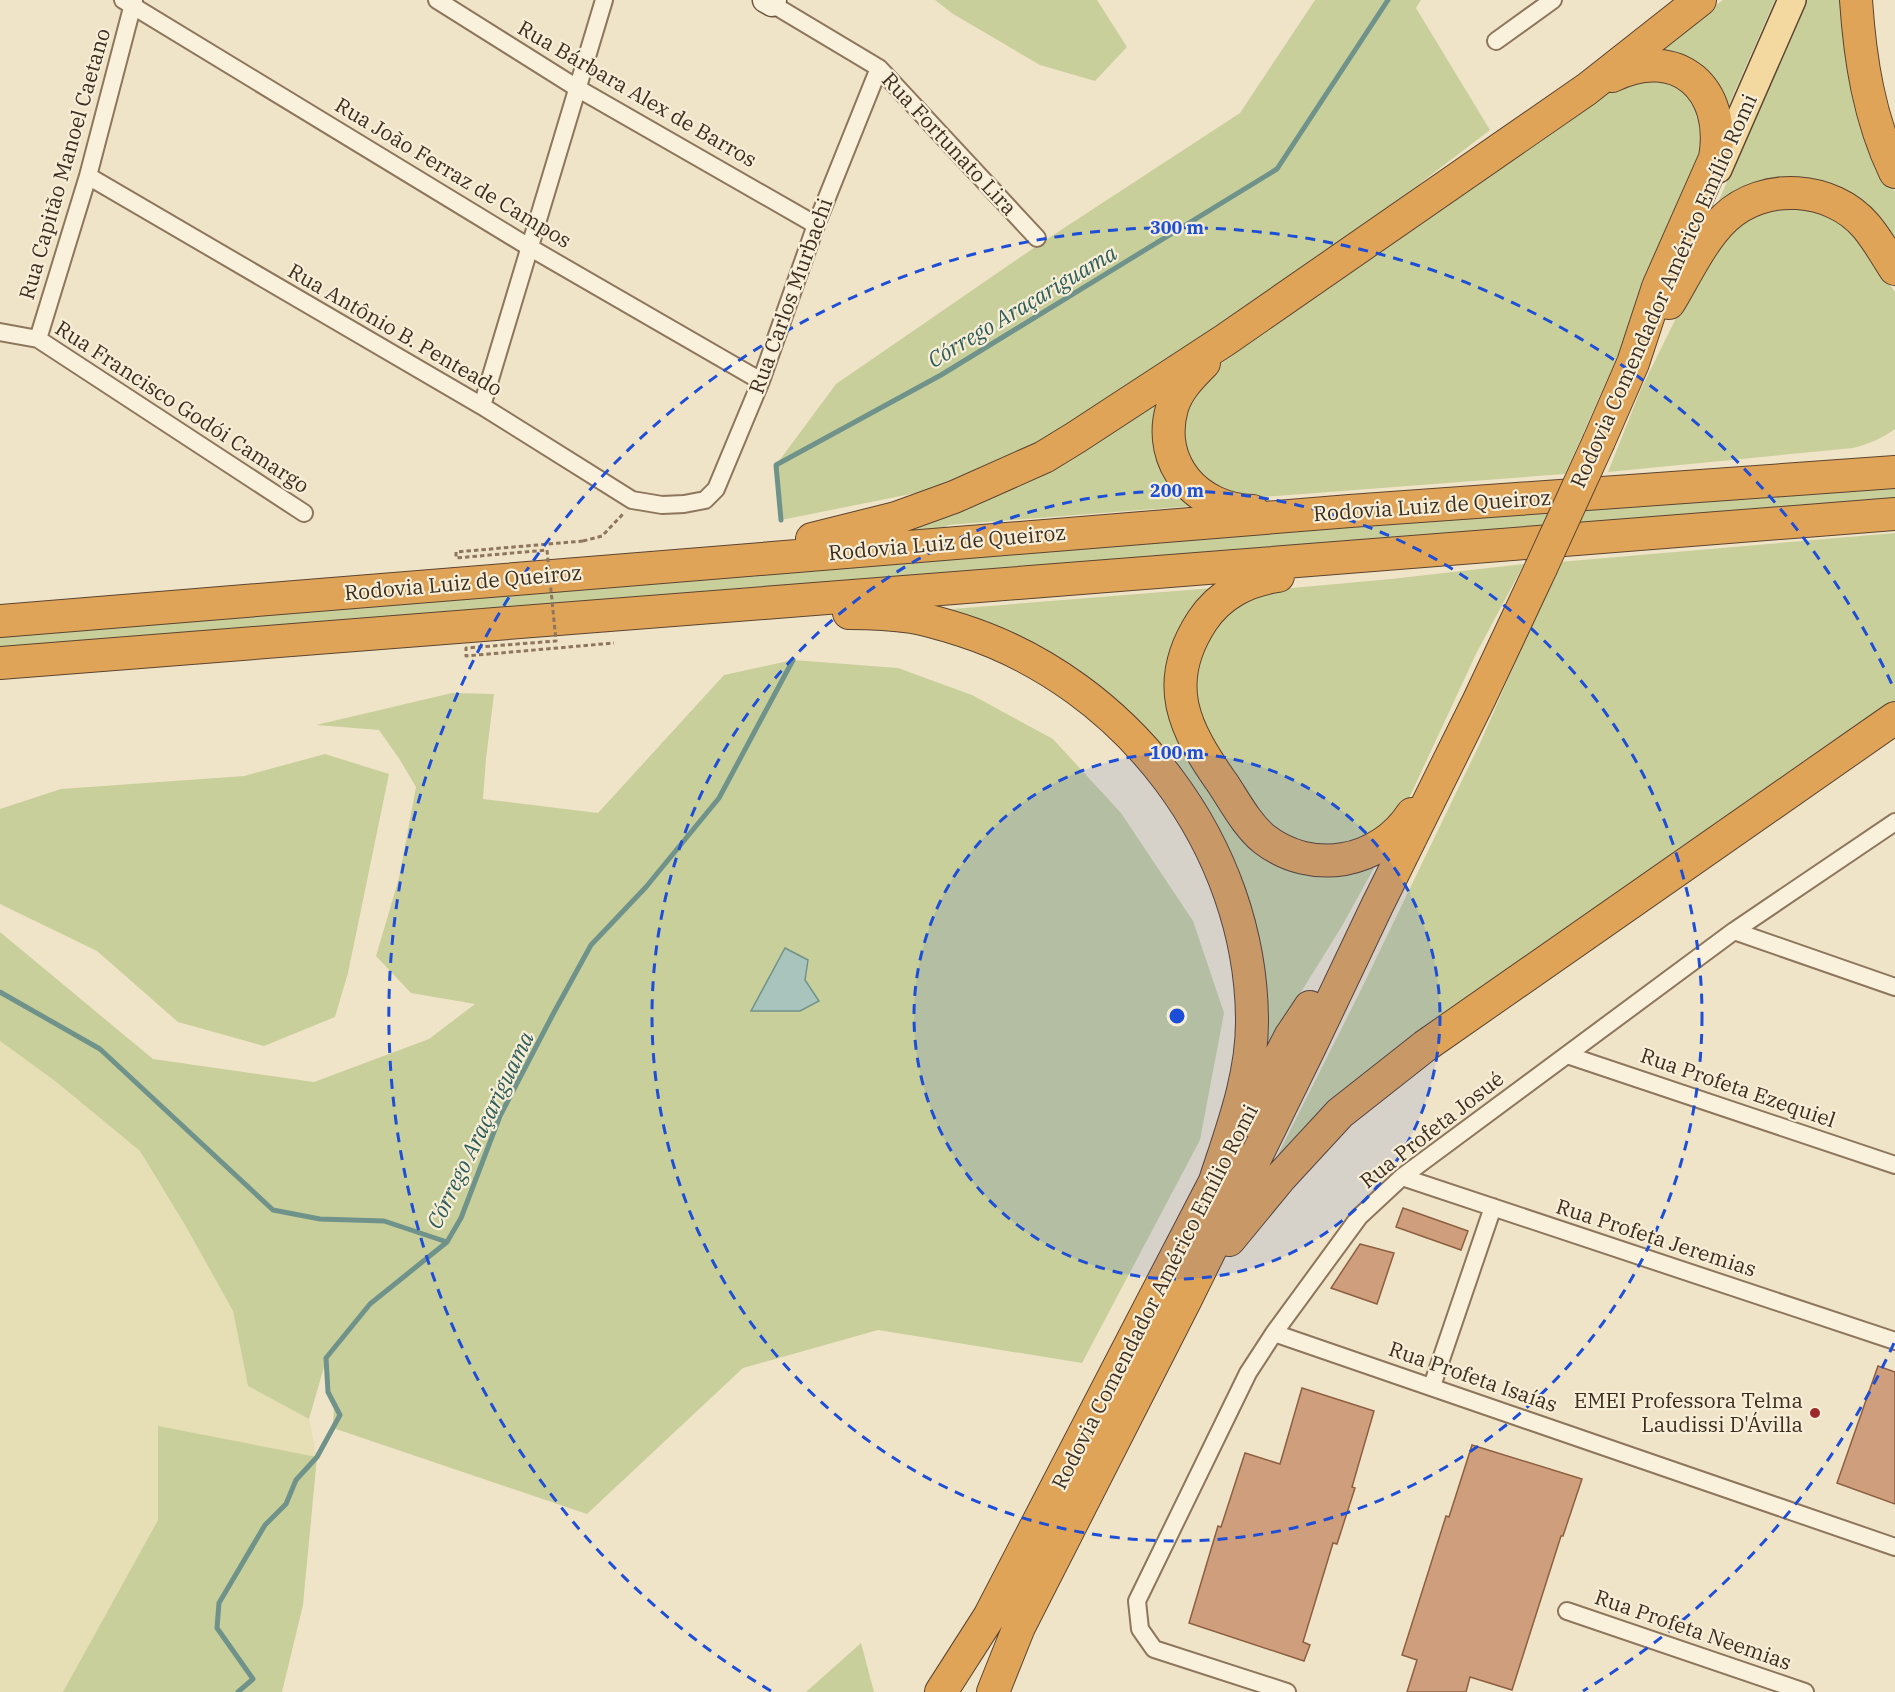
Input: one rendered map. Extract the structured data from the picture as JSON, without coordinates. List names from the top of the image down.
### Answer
{
  "streets": {
    "highway": ["Rodovia Comendador Américo Emílio Romi", "Rodovia Luiz de Queiroz"],
    "street": [
      "Rua Bárbara Alex de Barros",
      "Rua Fortunato Lira",
      "Rua Capitão Manoel Caetano",
      "Rua João Ferraz de Campos",
      "Rua Carlos Murbachi",
      "Rua Antônio B. Penteado",
      "Rua Francisco Godói Camargo",
      "Rua Profeta Ezequiel",
      "Rua Profeta Josué",
      "Rua Profeta Jeremias",
      "Rua Profeta Isaías",
      "Rua Profeta Neemias"
    ]
  },
  "crossings": [
    ["Rua Bárbara Alex de Barros", "Rua Carlos Murbachi"],
    ["Rua Fortunato Lira", "Rua Carlos Murbachi"],
    ["Rua Capitão Manoel Caetano", "Rua João Ferraz de Campos"],
    ["Rua Capitão Manoel Caetano", "Rua Antônio B. Penteado"],
    ["Rua Capitão Manoel Caetano", "Rua Francisco Godói Camargo"],
    ["Rua João Ferraz de Campos", "Rua Carlos Murbachi"],
    ["Rua Carlos Murbachi", "Rua Antônio B. Penteado"],
    ["Rua Profeta Ezequiel", "Rua Profeta Josué"],
    ["Rua Profeta Josué", "Rua Profeta Jeremias"],
    ["Rua Profeta Josué", "Rua Profeta Isaías"]
  ],
  "water": ["Córrego Araçariguama"],
  "places": ["EMEI Professora Telma Laudissi D'Ávilla"],
  "rings": ["300 m", "200 m", "100 m"]
}
